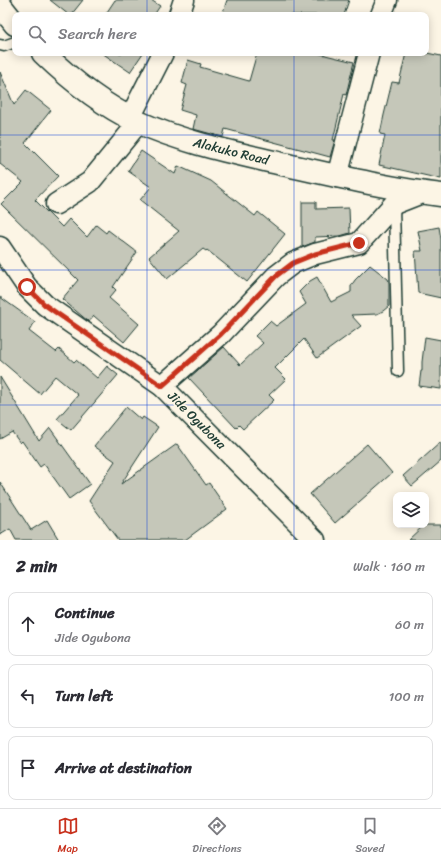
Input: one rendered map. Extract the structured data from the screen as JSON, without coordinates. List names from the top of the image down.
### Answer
{
  "streets": {
    "main road": ["Alakuko Road"],
    "street": ["Jide Ogubona"]
  },
  "page": {
    "search": "Search here",
    "heading": ["2 min", "Walk · 160 m"],
    "list": [
      ["Continue", "Jide Ogubona", "60 m"],
      ["Turn left", "100 m"],
      "Arrive at destination"
    ],
    "nav": ["Map", "Directions", "Saved"]
  }
}
